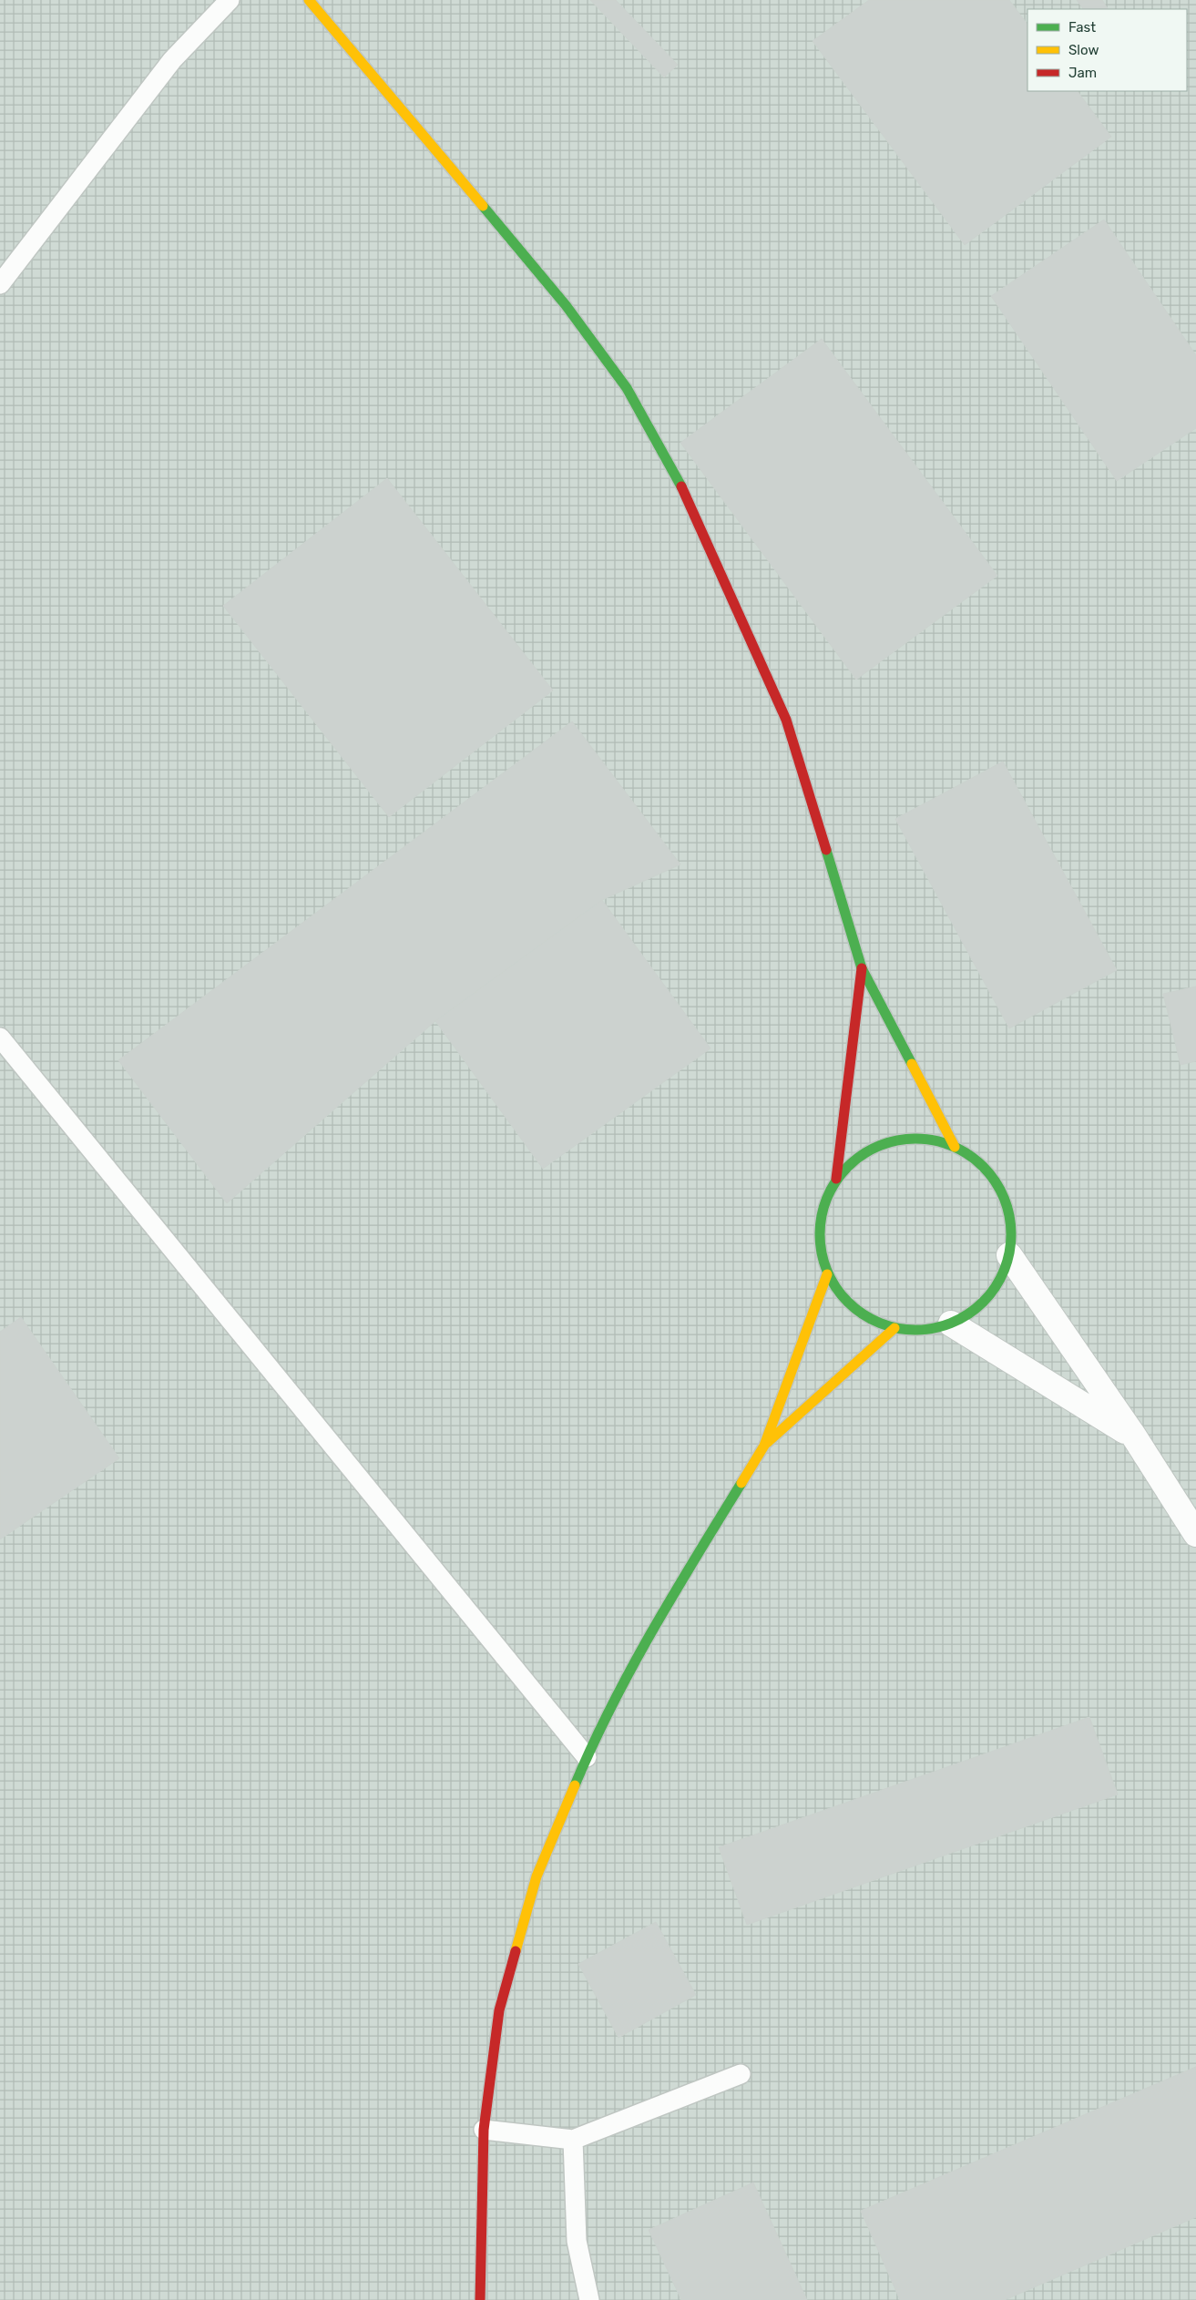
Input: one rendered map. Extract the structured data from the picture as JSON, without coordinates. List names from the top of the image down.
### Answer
{
  "legend": ["Fast", "Slow", "Jam"]
}
